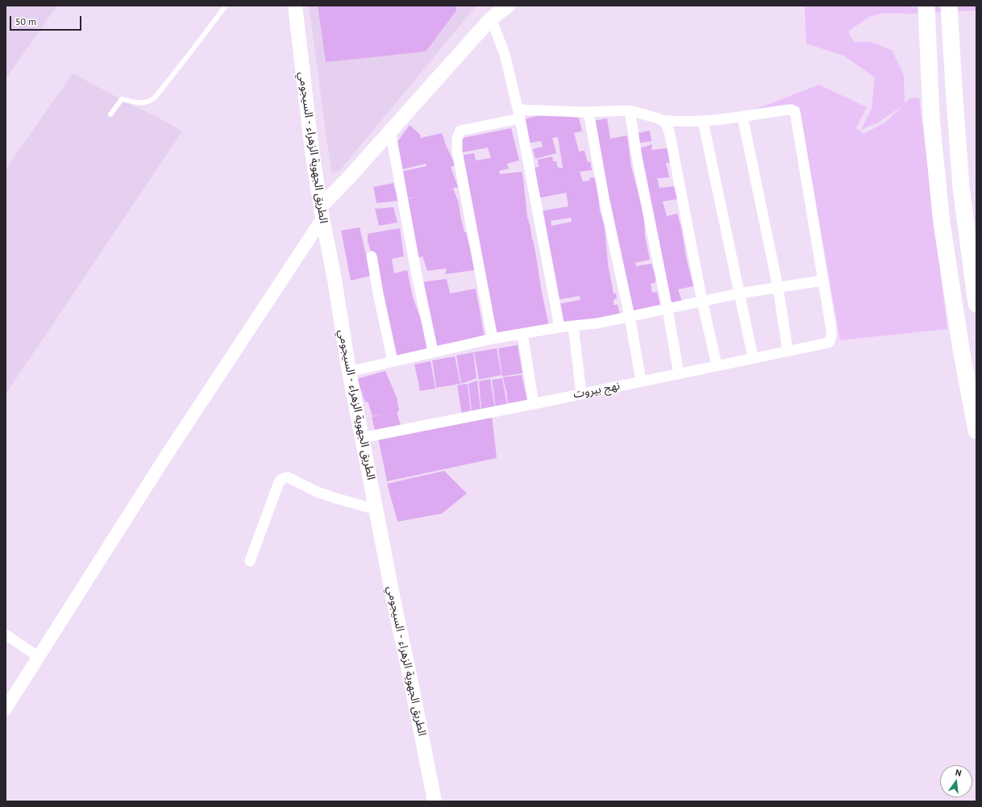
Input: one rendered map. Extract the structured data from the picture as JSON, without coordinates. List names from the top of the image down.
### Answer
{
  "streets": {
    "main road": ["الطريق الجهوية الزهراء - السيجومي"],
    "street": ["نهج بيروت"]
  },
  "crossings": [
    ["الطريق الجهوية الزهراء - السيجومي", "نهج بيروت"]
  ],
  "scale_bar": "50 m",
  "north": "top"
}
